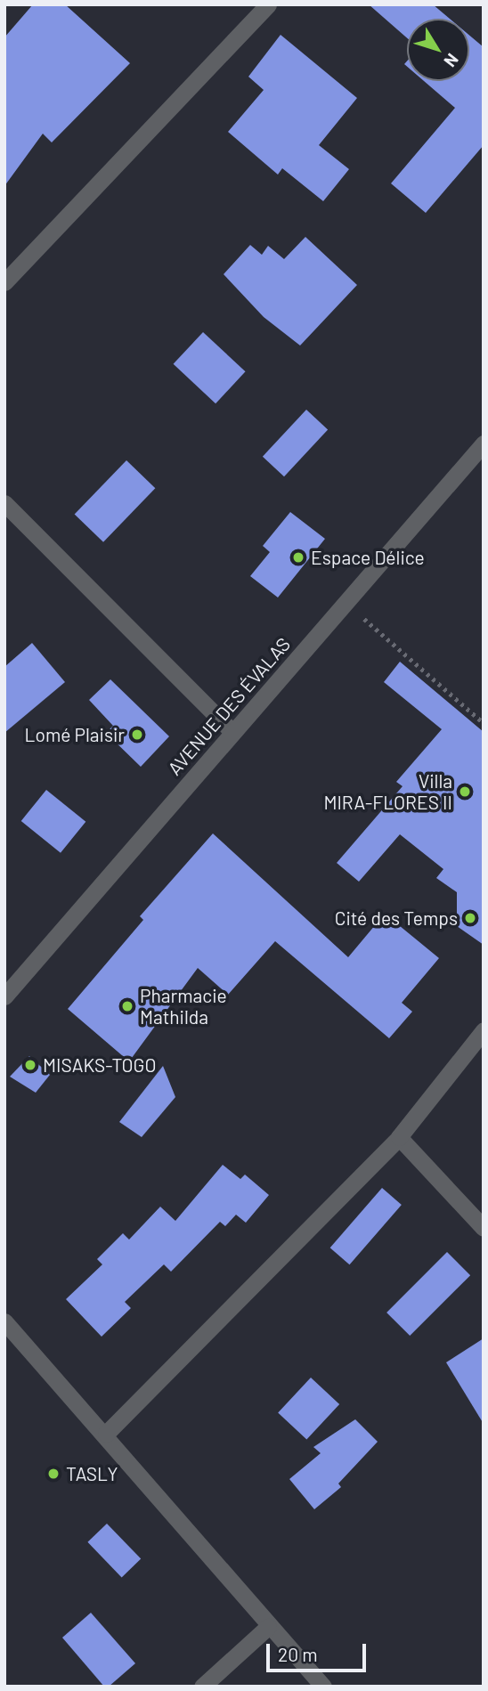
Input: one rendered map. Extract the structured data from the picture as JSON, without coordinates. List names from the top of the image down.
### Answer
{
  "streets": {
    "street": ["AVENUE DES ÉVALAS"]
  },
  "places": [
    "Espace Délice",
    "Lomé Plaisir",
    "Villa MIRA-FLORES II",
    "Cité des Temps",
    "Pharmacie Mathilda",
    "MISAKS-TOGO",
    "TASLY"
  ],
  "scale_bar": "20 m",
  "north": "bottom right"
}
